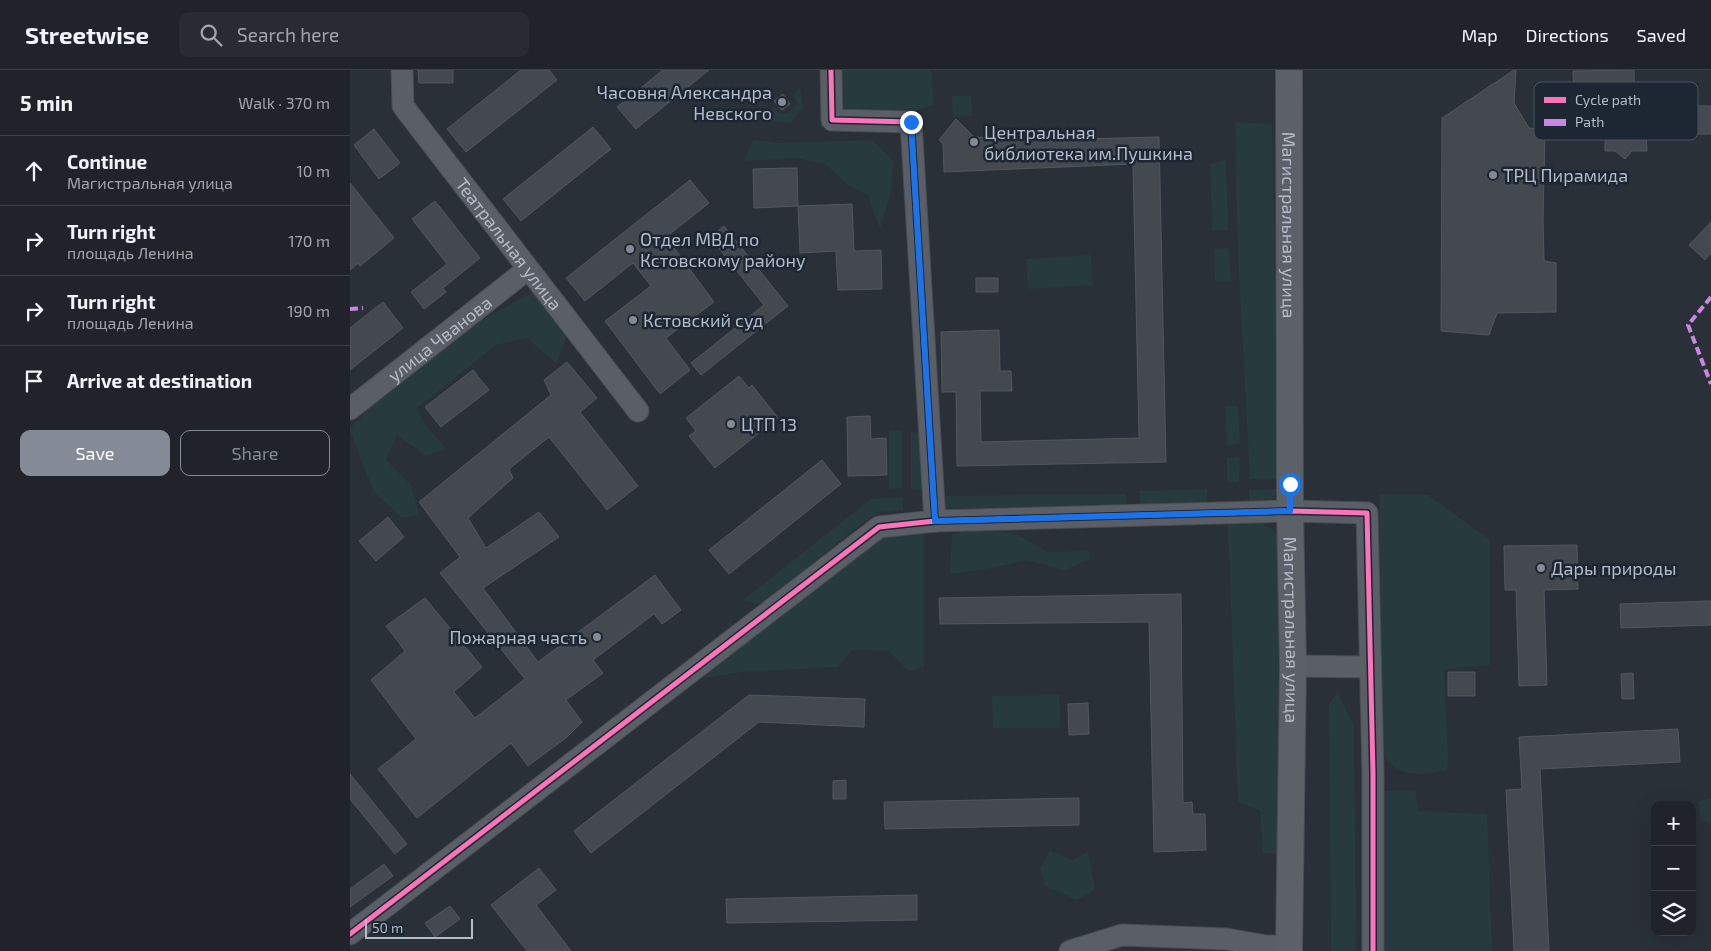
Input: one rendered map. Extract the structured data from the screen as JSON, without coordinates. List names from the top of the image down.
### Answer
{
  "streets": {
    "main road": ["Магистральная улица"],
    "street": ["Театральная улица", "улица Чванова"]
  },
  "crossings": [
    ["Театральная улица", "улица Чванова"]
  ],
  "places": [
    "Часовня Александра Невского",
    "Центральная библиотека им.Пушкина",
    "ТРЦ Пирамида",
    "Отдел МВД по Кстовскому району",
    "Кстовский суд",
    "ЦТП 13",
    "Дары природы",
    "Пожарная часть"
  ],
  "legend": ["Cycle path", "Path"],
  "scale_bar": "50 m",
  "page": {
    "header": "Streetwise",
    "search": "Search here",
    "nav": ["Map", "Directions", "Saved"],
    "heading": ["5 min", "Walk · 370 m"],
    "list": [
      ["Continue", "Магистральная улица", "10 m"],
      ["Turn right", "площадь Ленина", "170 m"],
      ["Turn right", "площадь Ленина", "190 m"],
      "Arrive at destination"
    ],
    "buttons": ["Save", "Share"],
    "map_buttons": ["+", "−"],
    "scale": "50 m"
  }
}
